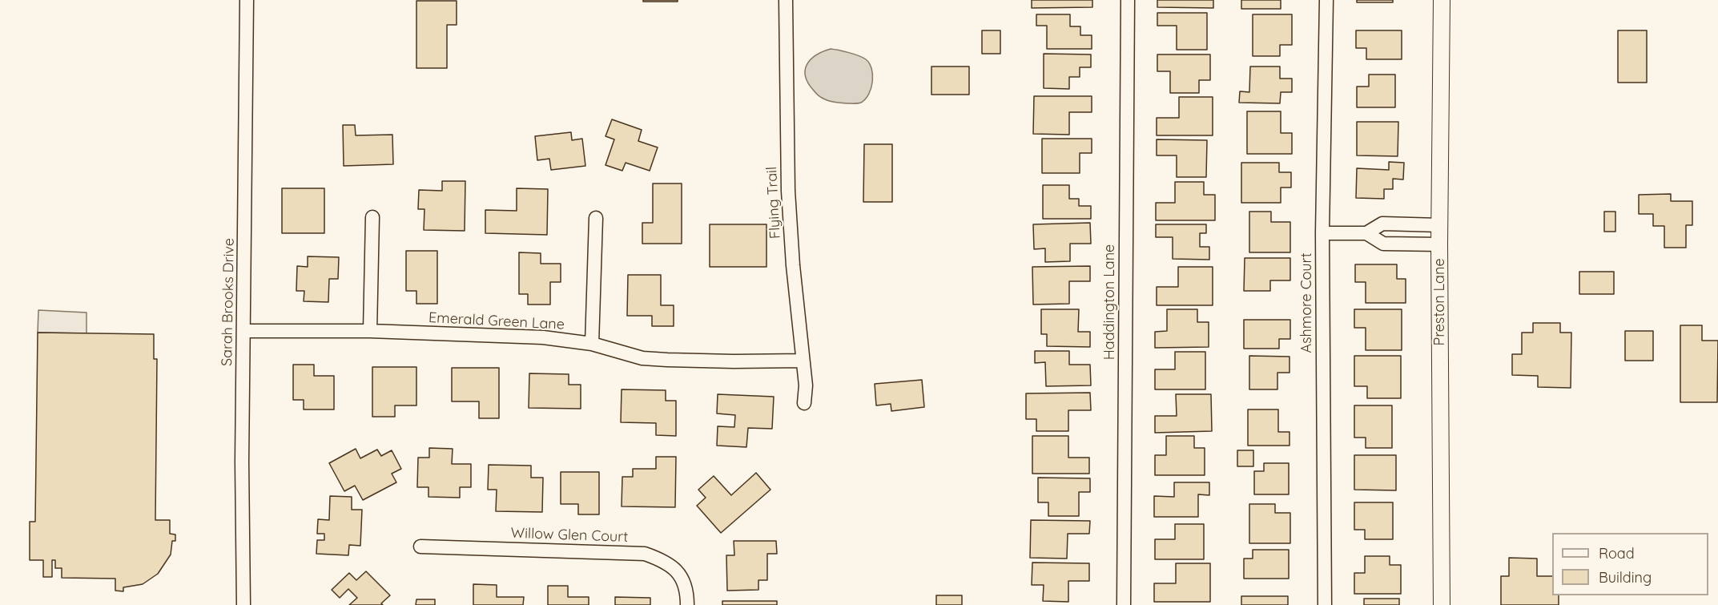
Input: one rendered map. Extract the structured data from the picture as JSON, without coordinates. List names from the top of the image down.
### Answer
{
  "streets": {
    "street": [
      "Flying Trail",
      "Sarah Brooks Drive",
      "Haddington Lane",
      "Preston Lane",
      "Ashmore Court",
      "Emerald Green Lane",
      "Willow Glen Court"
    ]
  },
  "crossings": [
    ["Flying Trail", "Emerald Green Lane"],
    ["Sarah Brooks Drive", "Emerald Green Lane"]
  ],
  "legend": ["Road", "Building"]
}
